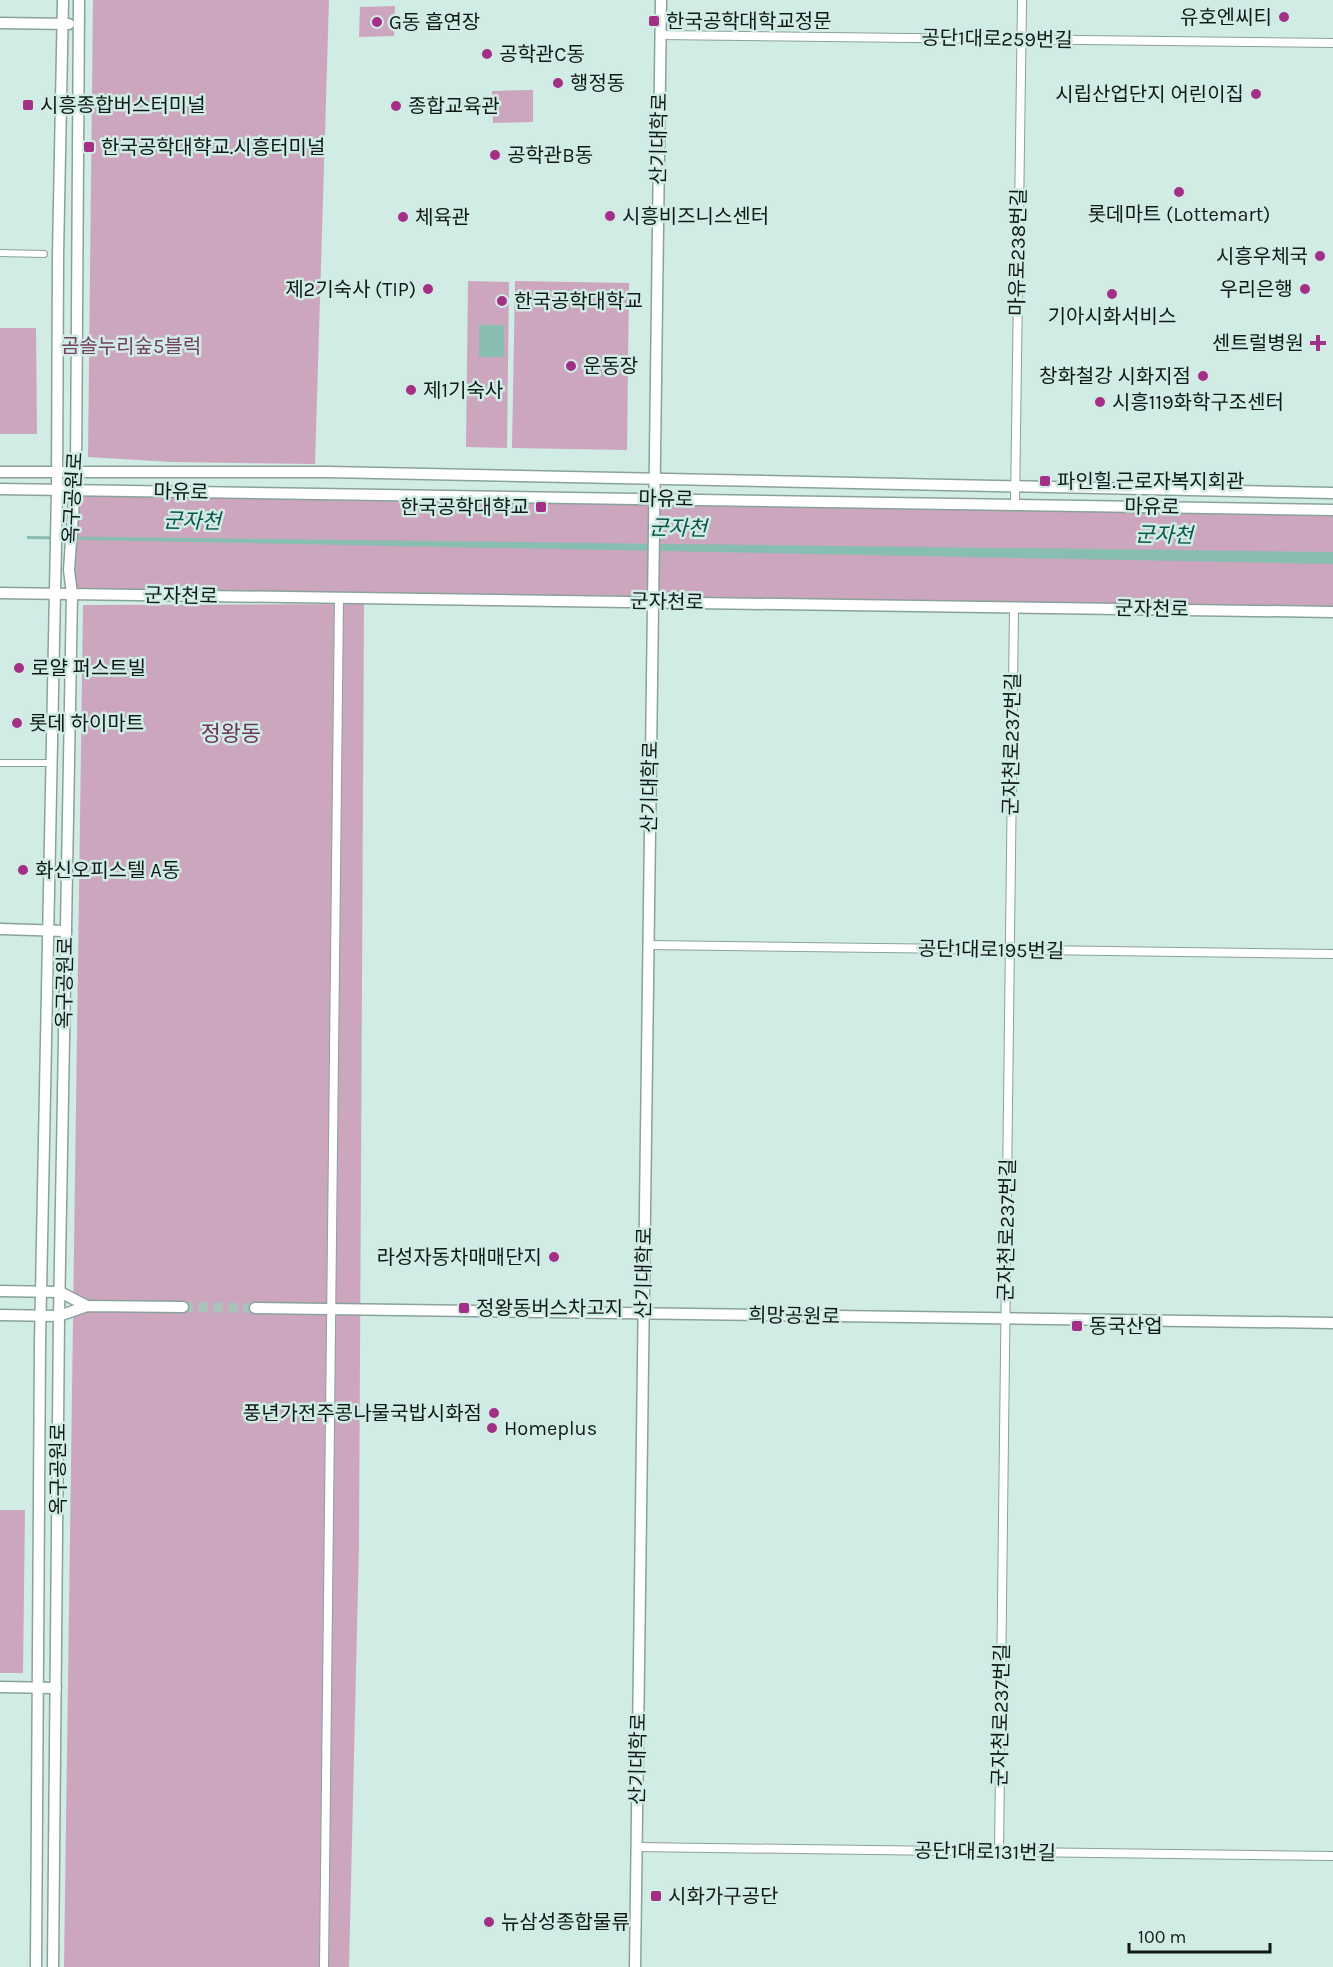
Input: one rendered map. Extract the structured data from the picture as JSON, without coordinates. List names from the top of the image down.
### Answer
{
  "streets": {
    "street": [
      "공단1대로259번길",
      "산기대학로",
      "마유로238번길",
      "마유로",
      "옥구공원로",
      "군자천로",
      "군자천로237번길",
      "공단1대로195번길",
      "희망공원로",
      "공단1대로131번길"
    ]
  },
  "crossings": [
    ["공단1대로259번길", "산기대학로"],
    ["공단1대로259번길", "마유로238번길"],
    ["산기대학로", "마유로"],
    ["산기대학로", "군자천로"],
    ["산기대학로", "공단1대로195번길"],
    ["산기대학로", "희망공원로"],
    ["산기대학로", "공단1대로131번길"],
    ["마유로238번길", "마유로"],
    ["마유로", "옥구공원로"],
    ["옥구공원로", "군자천로"],
    ["군자천로", "군자천로237번길"],
    ["군자천로237번길", "공단1대로195번길"],
    ["군자천로237번길", "희망공원로"],
    ["군자천로237번길", "공단1대로131번길"]
  ],
  "districts": ["정왕동"],
  "water": ["군자천"],
  "parks": ["곰솔누리숲5블럭"],
  "places": {
    "other": [
      "유호엔씨티",
      "G동 흡연장",
      "공학관C동",
      "행정동",
      "시립산업단지 어린이집",
      "종합교육관",
      "공학관B동",
      "롯데마트 (Lottemart)",
      "시흥비즈니스센터",
      "체육관",
      "시흥우체국",
      "제2기숙사 (TIP)",
      "우리은행",
      "기아시화서비스",
      "한국공학대학교",
      "운동장",
      "창화철강 시화지점",
      "제1기숙사",
      "시흥119화학구조센터",
      "로얄 퍼스트빌",
      "롯데 하이마트",
      "화신오피스텔 A동",
      "라성자동차매매단지",
      "풍년가전주콩나물국밥시화점",
      "Homeplus",
      "뉴삼성종합물류"
    ],
    "transit": [
      "한국공학대학교정문",
      "시흥종합버스터미널",
      "한국공학대햑교.시흥터미널",
      "파인힐.근로자복지회관",
      "한국공학대햑교",
      "정왕동버스차고지",
      "동국산업",
      "시화가구공단"
    ],
    "health": ["센트럴병원"]
  },
  "scale_bar": "100 m"
}
